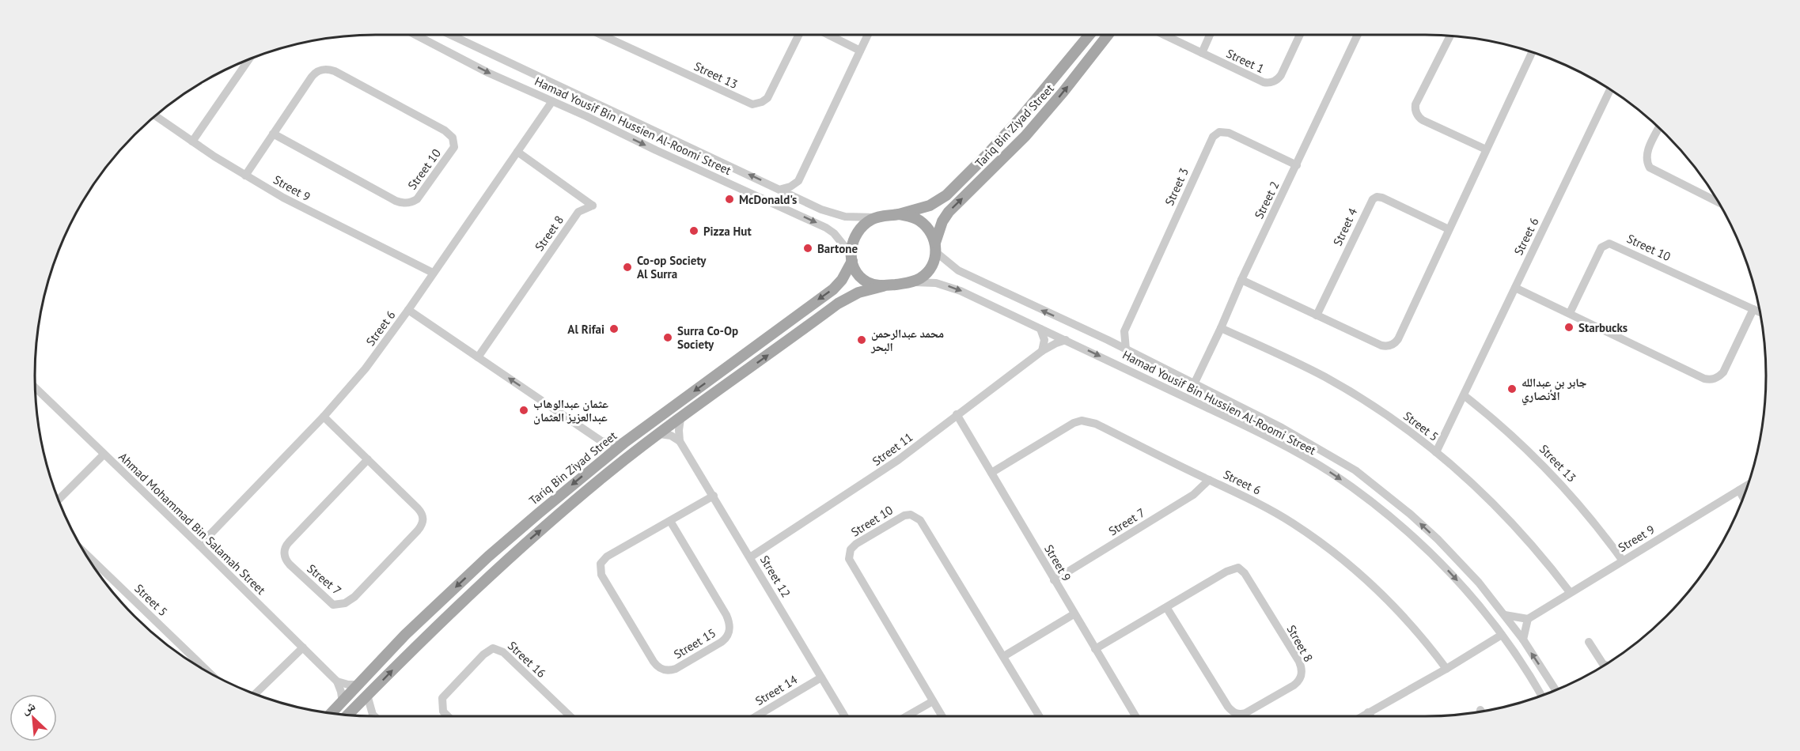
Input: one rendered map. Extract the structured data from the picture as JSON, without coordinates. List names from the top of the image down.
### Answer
{
  "streets": {
    "main road": ["Tariq Bin Ziyad Street"],
    "street": [
      "Street 1",
      "Street 13",
      "Hamad Yousif Bin Hussien Al-Roomi Street",
      "Street 10",
      "Street 3",
      "Street 9",
      "Street 2",
      "Street 4",
      "Street 8",
      "Street 6",
      "Street 5",
      "Street 11",
      "Street 7",
      "Ahmad Mohammad Bin Salamah Street",
      "Street 12",
      "Street 15",
      "Street 16",
      "Street 14"
    ]
  },
  "crossings": [
    ["Street 13", "Street 9"],
    ["Street 13", "Street 6"],
    ["Hamad Yousif Bin Hussien Al-Roomi Street", "Tariq Bin Ziyad Street"],
    ["Hamad Yousif Bin Hussien Al-Roomi Street", "Street 3"],
    ["Hamad Yousif Bin Hussien Al-Roomi Street", "Street 2"],
    ["Hamad Yousif Bin Hussien Al-Roomi Street", "Street 6"],
    ["Hamad Yousif Bin Hussien Al-Roomi Street", "Street 11"],
    ["Street 10", "Street 9"],
    ["Street 3", "Street 2"],
    ["Street 9", "Street 8"],
    ["Street 9", "Street 6"],
    ["Street 9", "Street 5"],
    ["Street 9", "Street 11"],
    ["Street 9", "Street 7"],
    ["Street 2", "Street 5"],
    ["Street 8", "Street 6"],
    ["Street 6", "Street 5"],
    ["Street 6", "Street 7"],
    ["Street 6", "Ahmad Mohammad Bin Salamah Street"],
    ["Street 11", "Street 12"],
    ["Street 12", "Street 15"],
    ["Street 12", "Street 14"]
  ],
  "places": [
    "McDonald's",
    "Pizza Hut",
    "Bartone",
    "Co-op Society Al Surra",
    "Starbucks",
    "Al Rifai",
    "Surra Co-Op Society",
    "محمد عبدالرحمن البحر",
    "جابر بن عبدالله الأنصاري",
    "عثمان عبدالوهاب عبدالعزيز العثمان"
  ],
  "north": "top left"
}
